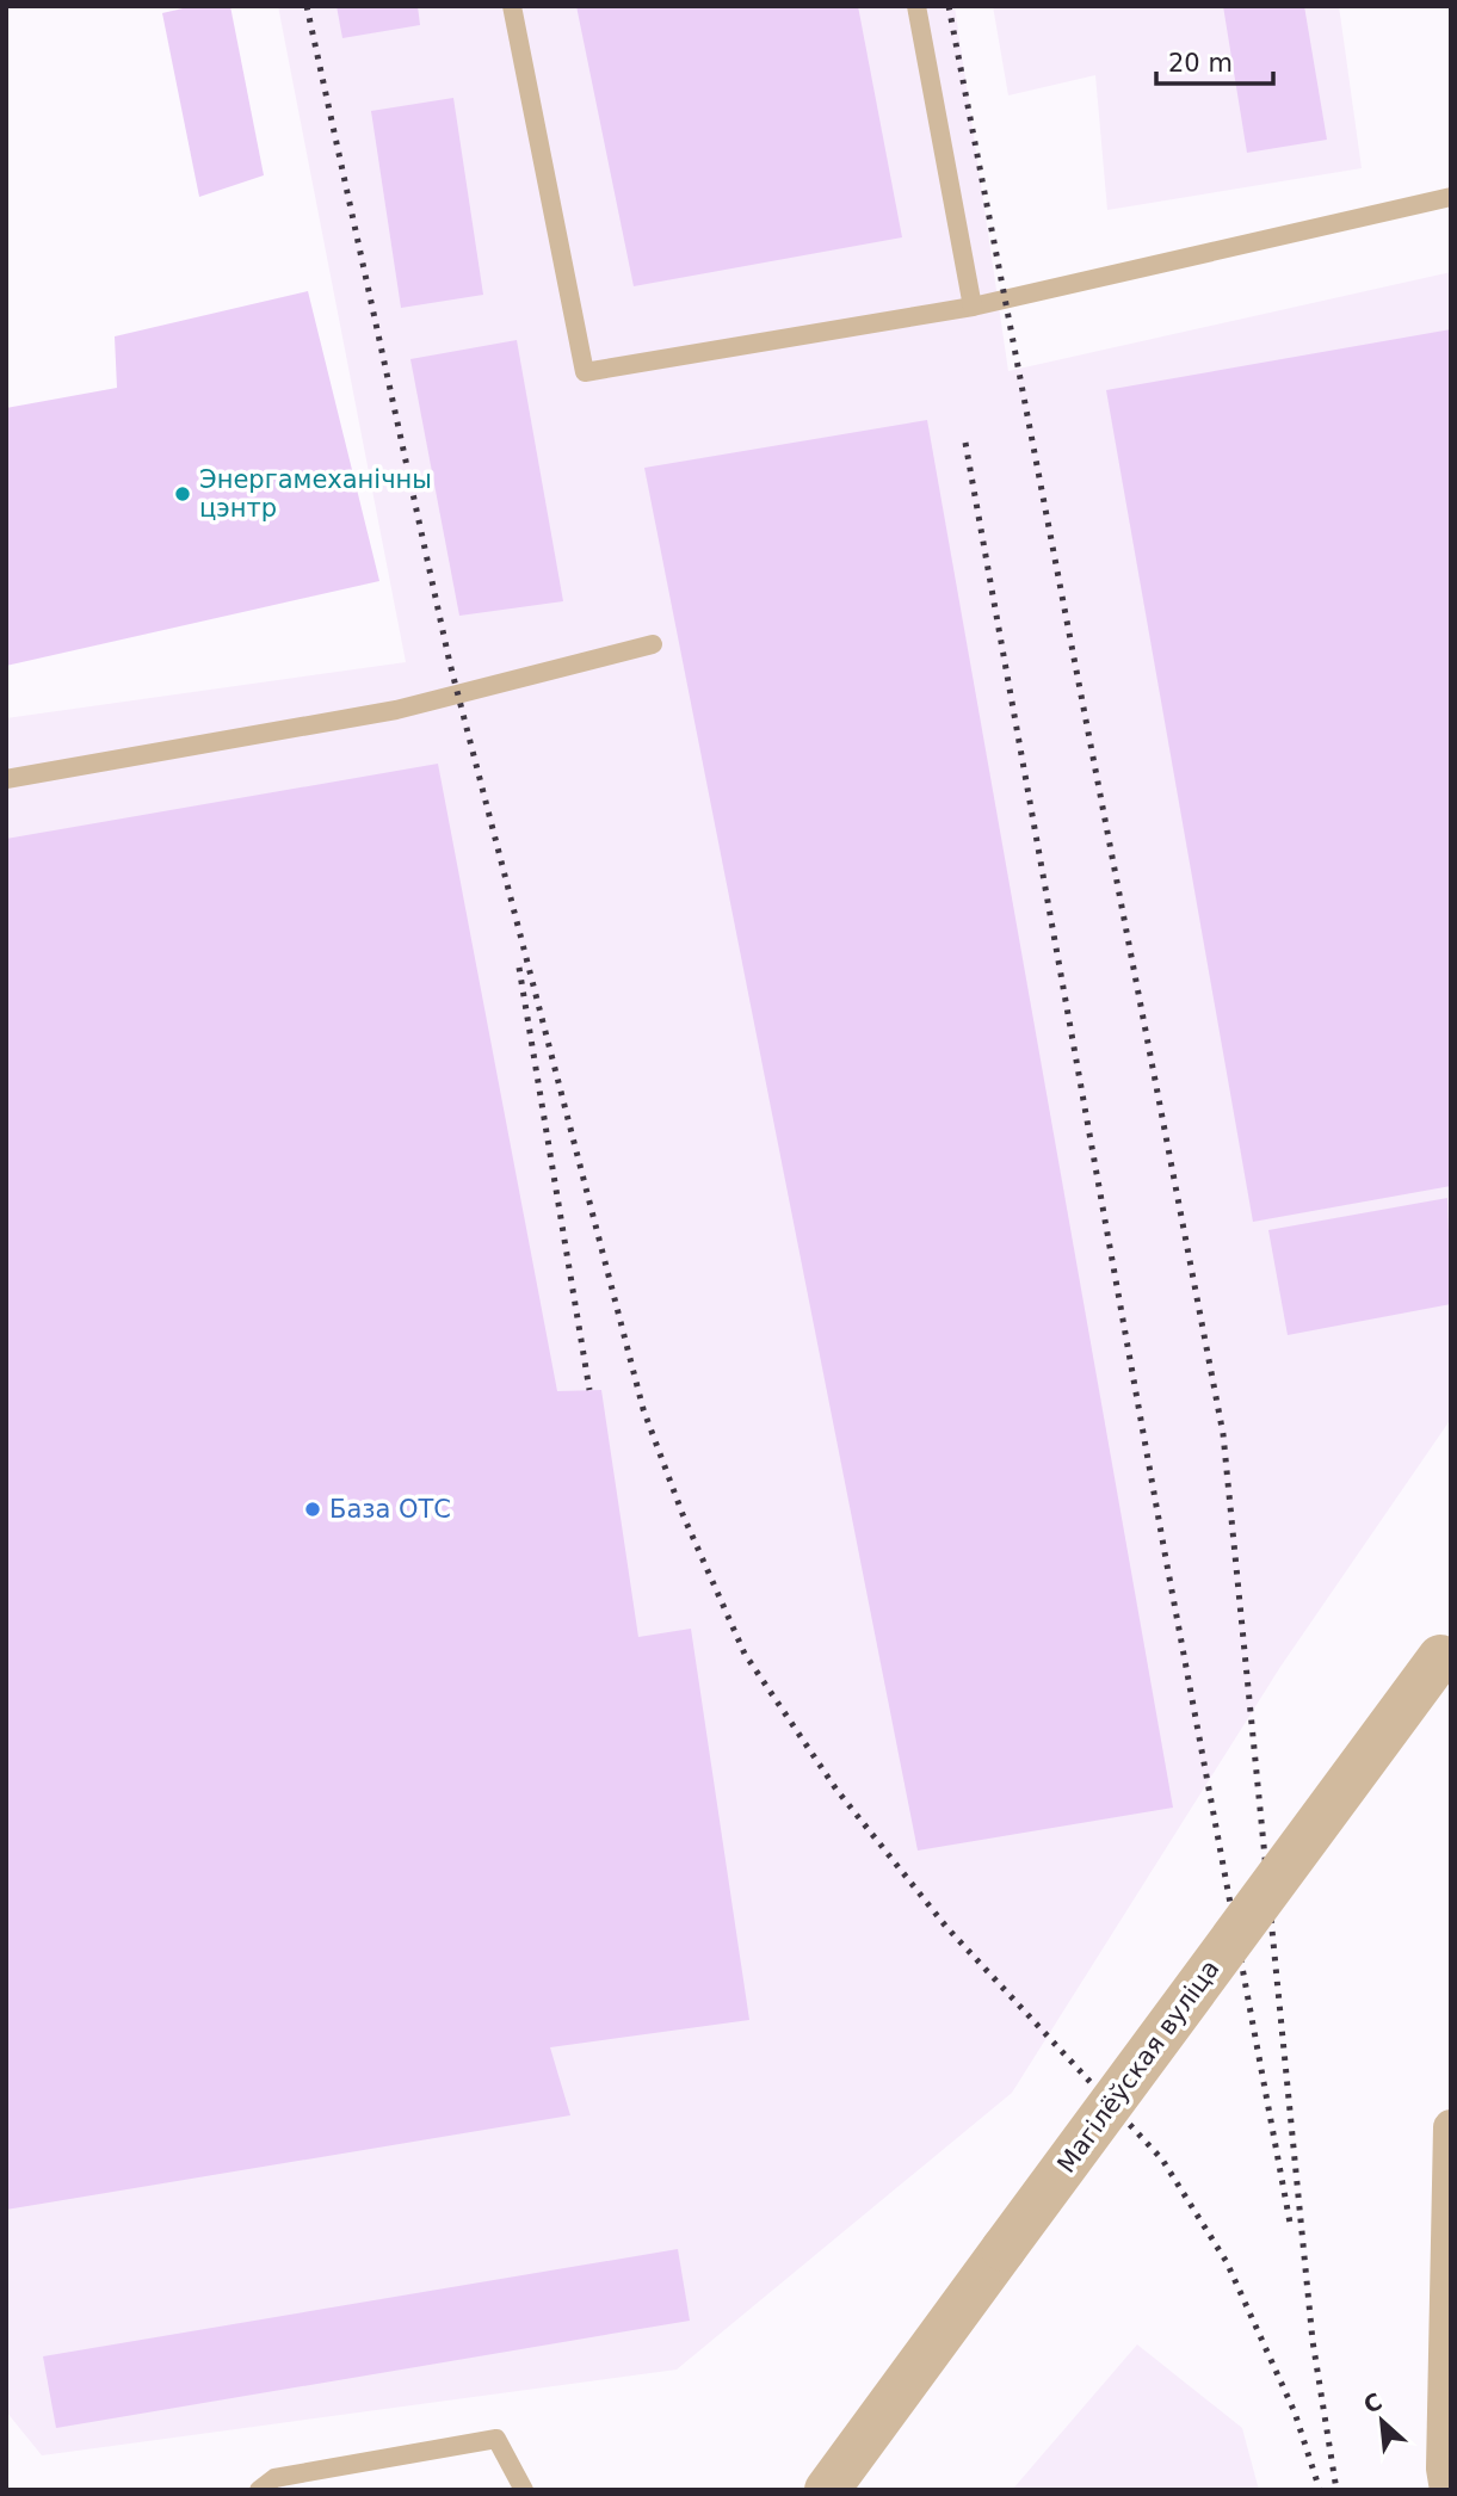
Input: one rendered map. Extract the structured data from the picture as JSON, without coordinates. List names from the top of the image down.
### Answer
{
  "streets": {
    "street": ["Магілёўская вуліца"]
  },
  "places": ["Энергамеханічны цэнтр", "База ОТС"],
  "scale_bar": "20 m",
  "north": "top left"
}
